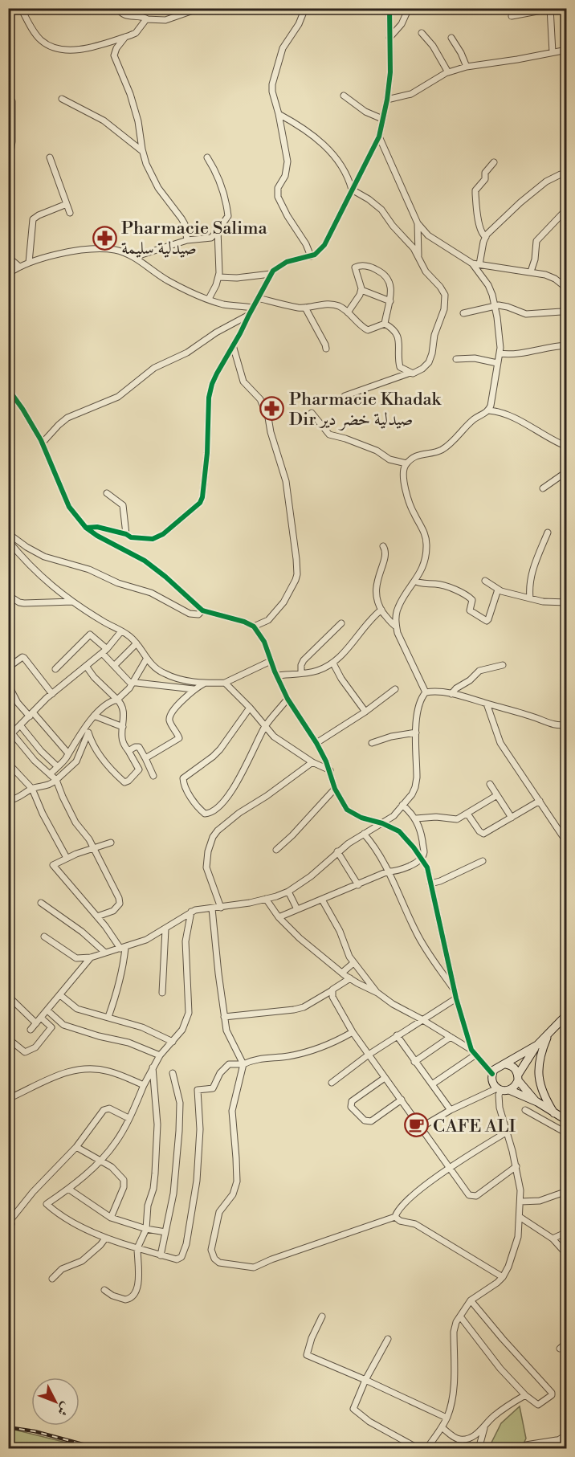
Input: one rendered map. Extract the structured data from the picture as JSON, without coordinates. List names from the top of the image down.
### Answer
{
  "places": {
    "pharmacy": ["Pharmacie Salima صيدلية سليمة", "Pharmacie Khadak Dir صيدلية خضر دير"],
    "cafe": ["CAFE ALI"]
  },
  "north": "bottom right"
}
